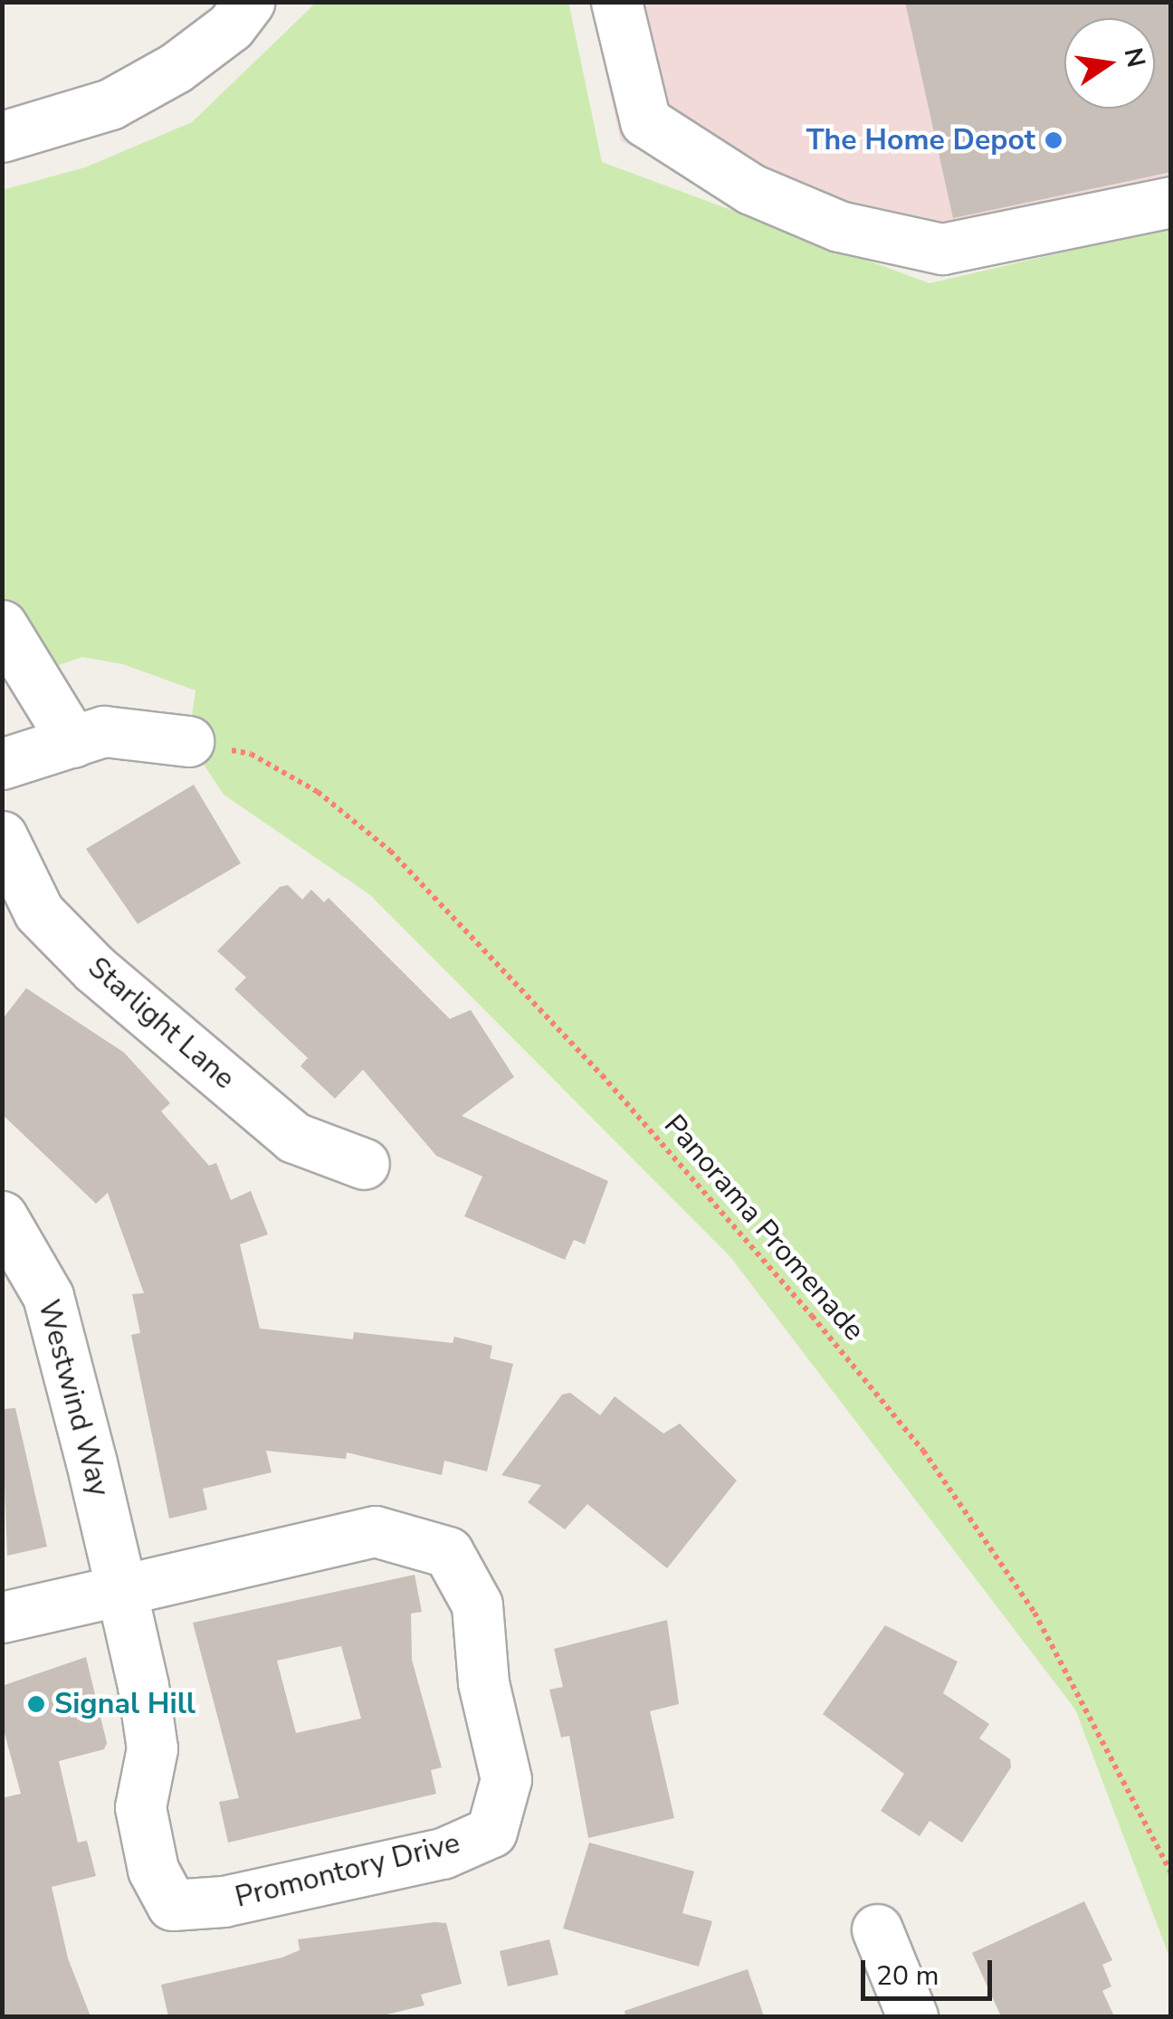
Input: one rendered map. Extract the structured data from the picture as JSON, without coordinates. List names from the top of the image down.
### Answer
{
  "streets": {
    "street": ["Starlight Lane", "Westwind Way", "Promontory Drive"],
    "path": ["Panorama Promenade"]
  },
  "crossings": [
    ["Westwind Way", "Promontory Drive"]
  ],
  "places": ["The Home Depot", "Signal Hill"],
  "scale_bar": "20 m",
  "north": "right"
}
